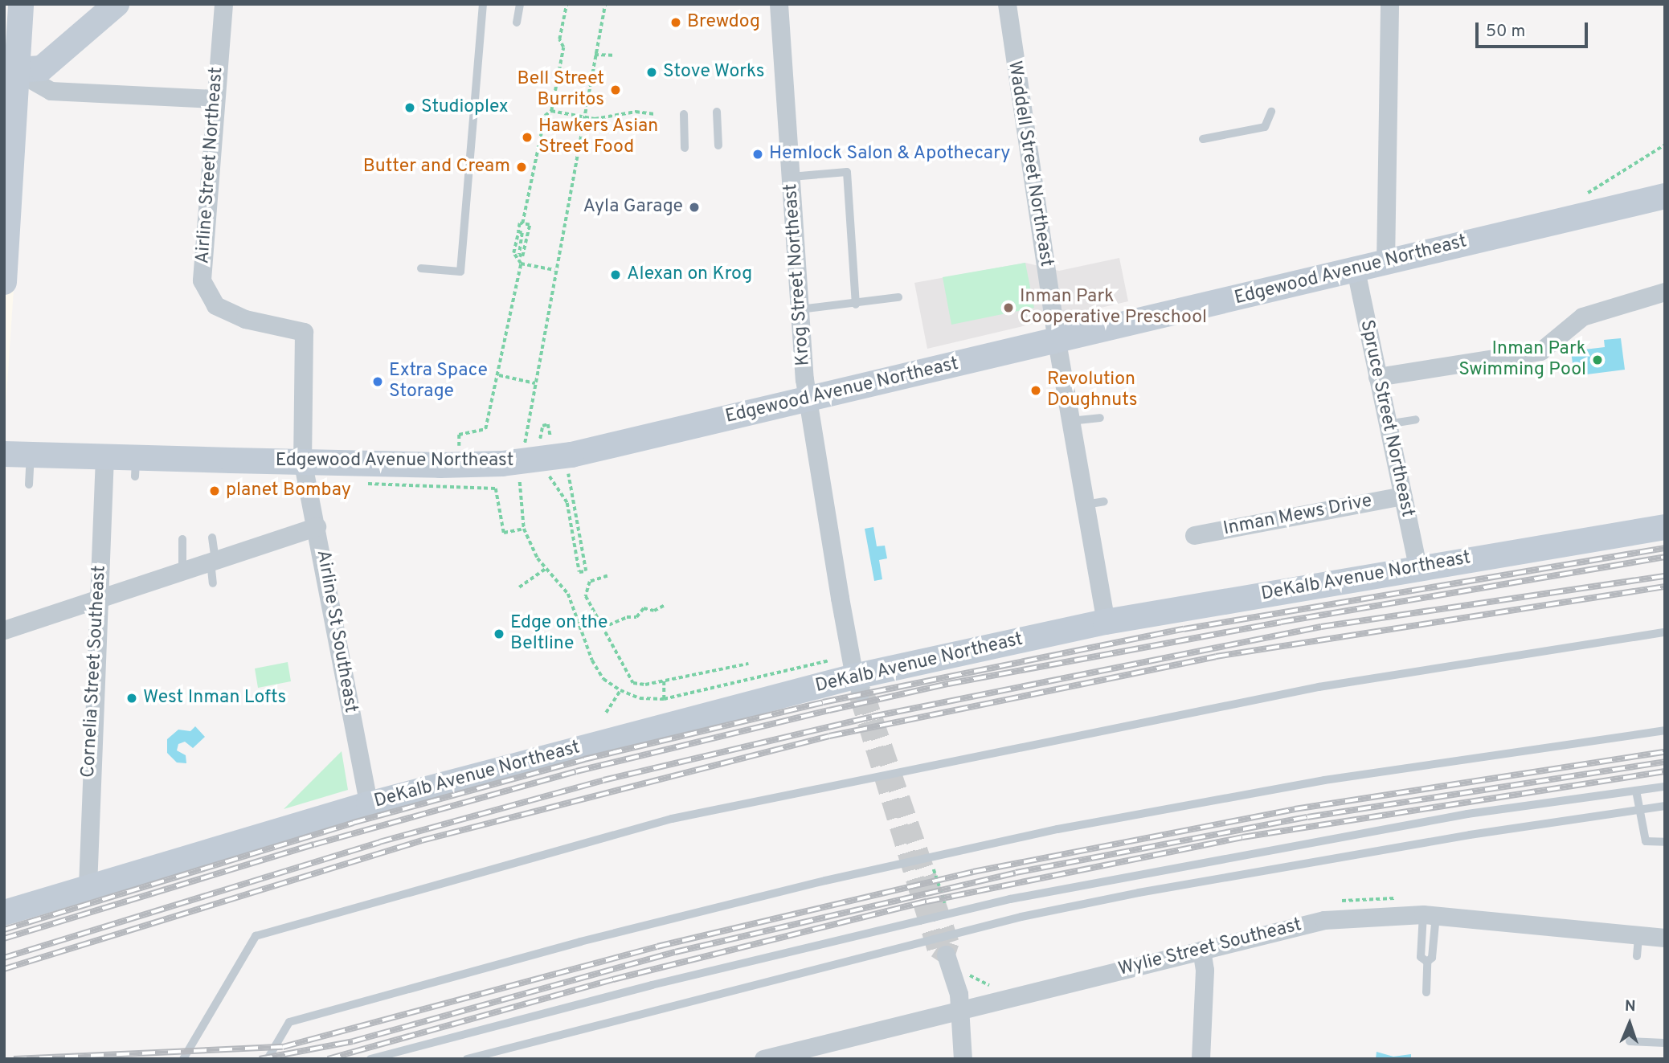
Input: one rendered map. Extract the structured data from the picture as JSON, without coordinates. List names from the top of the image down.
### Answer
{
  "streets": {
    "main road": ["Edgewood Avenue Northeast", "DeKalb Avenue Northeast"],
    "street": [
      "Waddell Street Northeast",
      "Airline Street Northeast",
      "Krog Street Northeast",
      "Spruce Street Northeast",
      "Inman Mews Drive",
      "Airline St Southeast",
      "Cornelia Street Southeast",
      "Wylie Street Southeast"
    ]
  },
  "crossings": [
    ["Waddell Street Northeast", "Edgewood Avenue Northeast"],
    ["Waddell Street Northeast", "DeKalb Avenue Northeast"],
    ["Airline Street Northeast", "Airline St Southeast"],
    ["Edgewood Avenue Northeast", "Krog Street Northeast"],
    ["Edgewood Avenue Northeast", "Spruce Street Northeast"],
    ["Edgewood Avenue Northeast", "Cornelia Street Southeast"],
    ["Krog Street Northeast", "DeKalb Avenue Northeast"],
    ["Spruce Street Northeast", "Inman Mews Drive"],
    ["Spruce Street Northeast", "DeKalb Avenue Northeast"],
    ["DeKalb Avenue Northeast", "Airline St Southeast"],
    ["DeKalb Avenue Northeast", "Cornelia Street Southeast"]
  ],
  "places": [
    "Brewdog",
    "Stove Works",
    "Bell Street Burritos",
    "Studioplex",
    "Hawkers Asian Street Food",
    "Hemlock Salon & Apothecary",
    "Butter and Cream",
    "Ayla Garage",
    "Alexan on Krog",
    "Inman Park Cooperative Preschool",
    "Inman Park Swimming Pool",
    "Extra Space Storage",
    "Revolution Doughnuts",
    "planet Bombay",
    "Edge on the Beltline",
    "West Inman Lofts"
  ],
  "scale_bar": "50 m",
  "north": "top"
}
